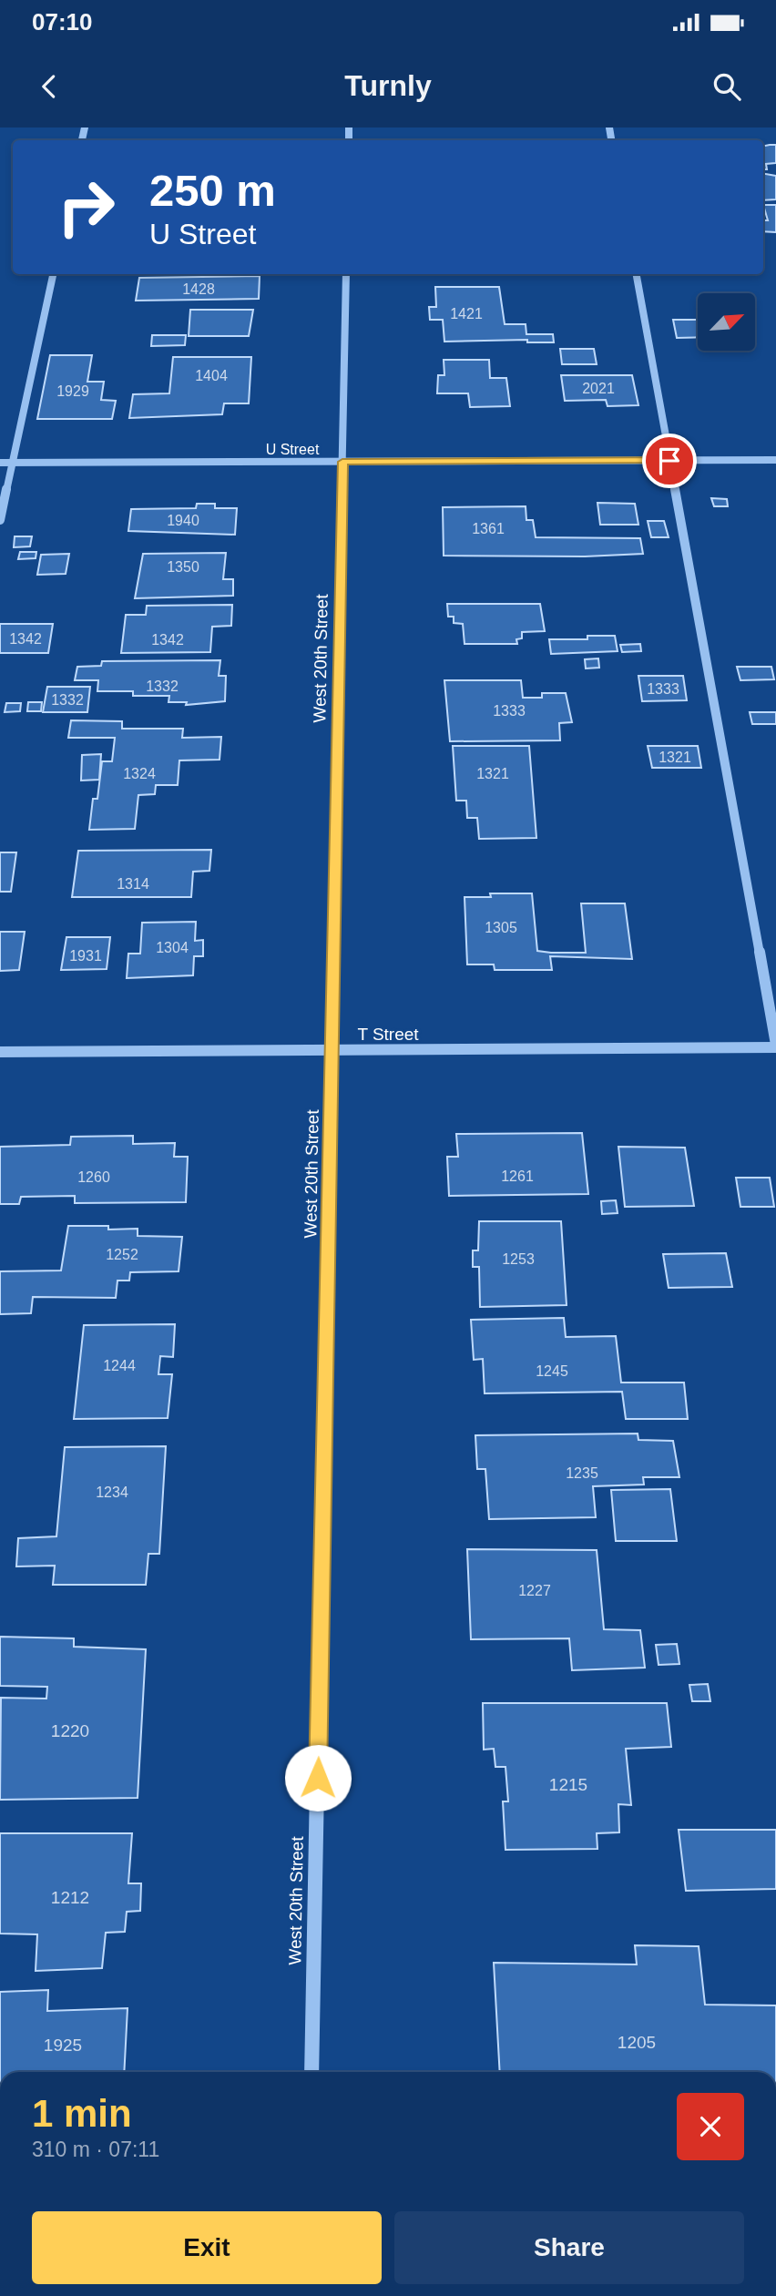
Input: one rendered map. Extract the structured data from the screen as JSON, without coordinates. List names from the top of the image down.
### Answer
{
  "streets": {
    "street": ["U Street", "West 20th Street", "T Street"]
  },
  "crossings": [
    ["U Street", "West 20th Street"],
    ["West 20th Street", "T Street"]
  ],
  "house_numbers": [
    "1428",
    "1421",
    "1404",
    "2021",
    "1929",
    "1940",
    "1361",
    "1350",
    "1342",
    "1342",
    "1332",
    "1333",
    "1332",
    "1333",
    "1321",
    "1324",
    "1321",
    "1314",
    "1305",
    "1304",
    "1931",
    "1261",
    "1260",
    "1252",
    "1253",
    "1244",
    "1245",
    "1235",
    "1234",
    "1227",
    "1220",
    "1215",
    "1212",
    "1205",
    "1925"
  ],
  "north": "top right",
  "page": {
    "status": "07:10",
    "header": "Turnly",
    "turn": ["250 m", "U Street"],
    "heading": ["1 min", "310 m · 07:11"],
    "buttons": ["Exit", "Share"]
  }
}
